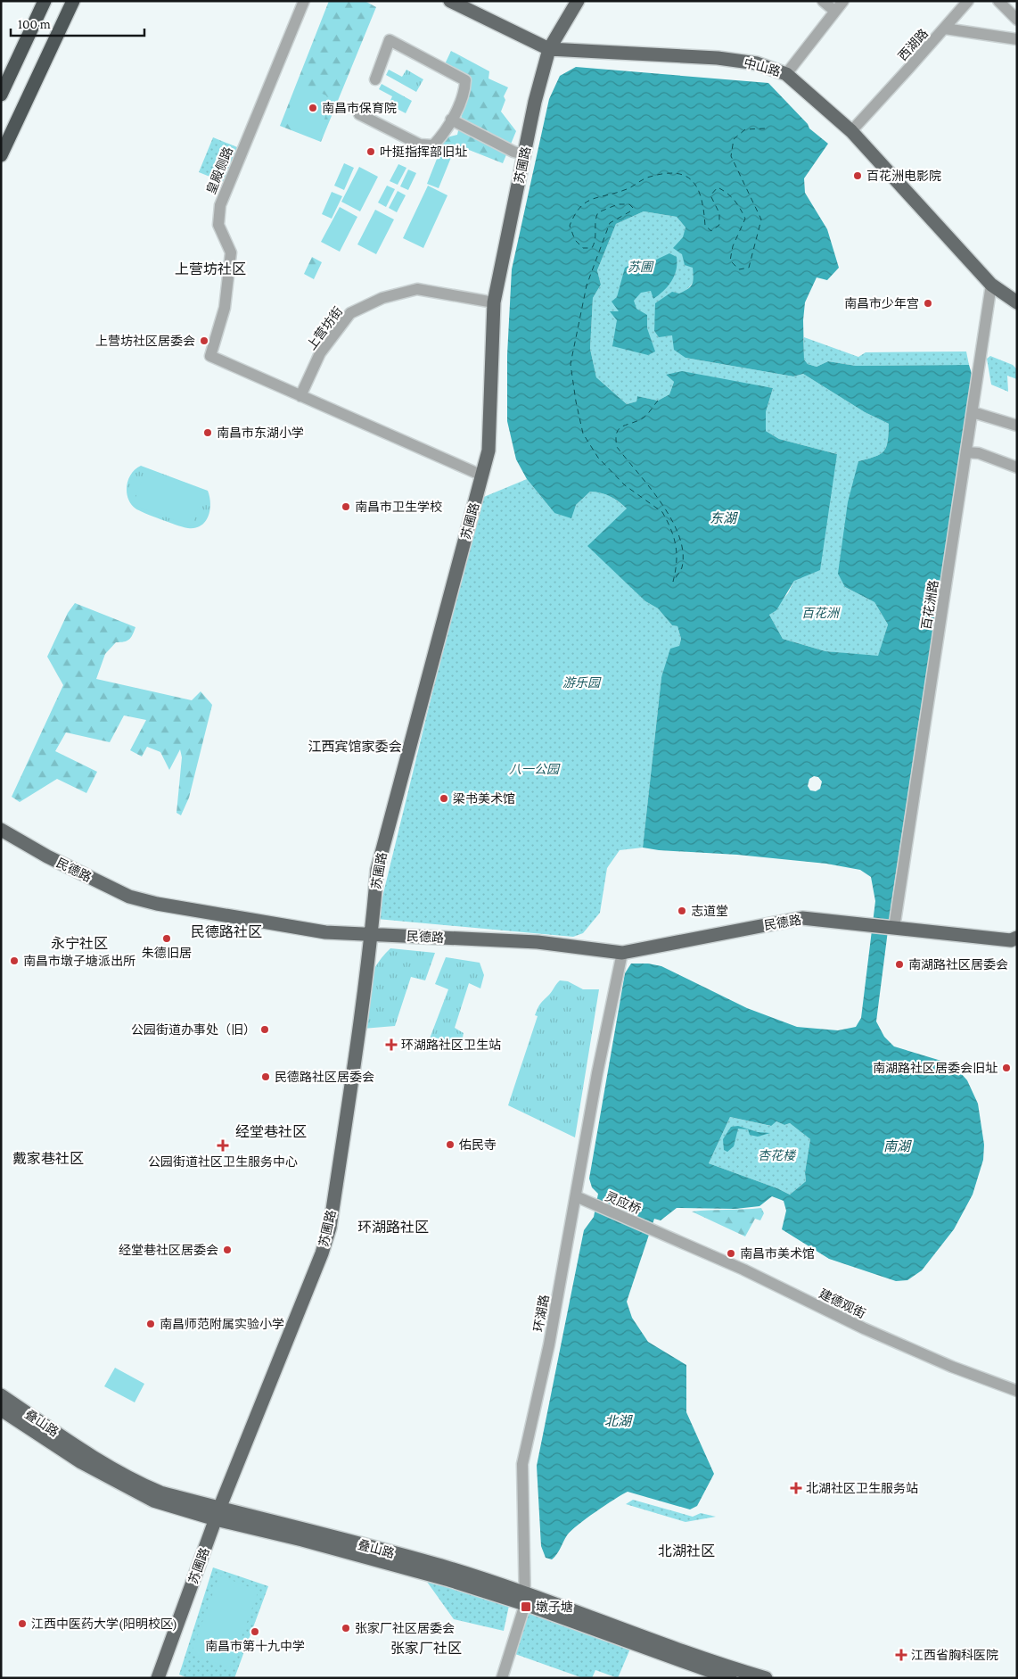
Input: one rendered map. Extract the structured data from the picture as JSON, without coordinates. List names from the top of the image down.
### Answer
{
  "streets": {
    "main road": [
      "中山路",
      "苏圃路",
      "民德路",
      "叠山路"
    ],
    "street": [
      "西湖路",
      "皇殿侧路",
      "上营坊街",
      "百花洲路",
      "灵应桥",
      "建德观街",
      "环湖路"
    ]
  },
  "crossings": [
    ["西湖路", "中山路"],
    ["中山路", "苏圃路"],
    ["中山路", "百花洲路"],
    ["苏圃路", "上营坊街"],
    ["苏圃路", "民德路"],
    ["苏圃路", "叠山路"],
    ["皇殿侧路", "上营坊街"],
    ["百花洲路", "民德路"],
    ["民德路", "环湖路"],
    ["灵应桥", "建德观街"],
    ["灵应桥", "环湖路"],
    ["环湖路", "叠山路"]
  ],
  "districts": [
    "上营坊社区",
    "江西宾馆家委会",
    "民德路社区",
    "永宁社区",
    "经堂巷社区",
    "戴家巷社区",
    "环湖路社区",
    "北湖社区",
    "张家厂社区"
  ],
  "water": ["东湖", "南湖", "北湖"],
  "parks": [
    "苏圃",
    "百花洲",
    "游乐园",
    "八一公园",
    "杏花楼"
  ],
  "places": {
    "other": [
      "南昌市保育院",
      "叶挺指挥部旧址",
      "百花洲电影院",
      "南昌市少年宫",
      "上营坊社区居委会",
      "南昌市东湖小学",
      "南昌市卫生学校",
      "梁书美术馆",
      "志道堂",
      "朱德旧居",
      "南昌市墩子塘派出所",
      "南湖路社区居委会",
      "公园街道办事处（旧）",
      "南湖路社区居委会旧址",
      "民德路社区居委会",
      "佑民寺",
      "经堂巷社区居委会",
      "南昌市美术馆",
      "南昌师范附属实验小学",
      "江西中医药大学(阳明校区)",
      "张家厂社区居委会",
      "南昌市第十九中学"
    ],
    "health": [
      "环湖路社区卫生站",
      "公园街道社区卫生服务中心",
      "北湖社区卫生服务站",
      "江西省胸科医院"
    ],
    "transit": ["墩子塘"]
  },
  "scale_bar": "100 m"
}
